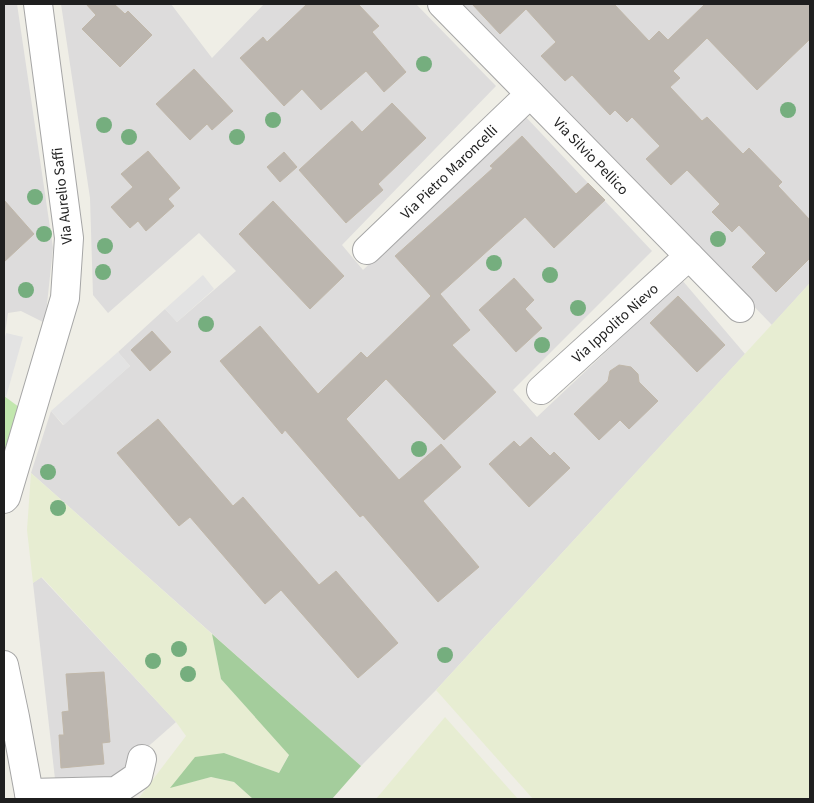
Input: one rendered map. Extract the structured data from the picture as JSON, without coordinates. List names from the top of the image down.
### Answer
{
  "streets": {
    "street": [
      "Via Silvio Pellico",
      "Via Pietro Maroncelli",
      "Via Aurelio Saffi",
      "Via Ippolito Nievo"
    ]
  },
  "crossings": [
    ["Via Silvio Pellico", "Via Pietro Maroncelli"],
    ["Via Silvio Pellico", "Via Ippolito Nievo"]
  ]
}
